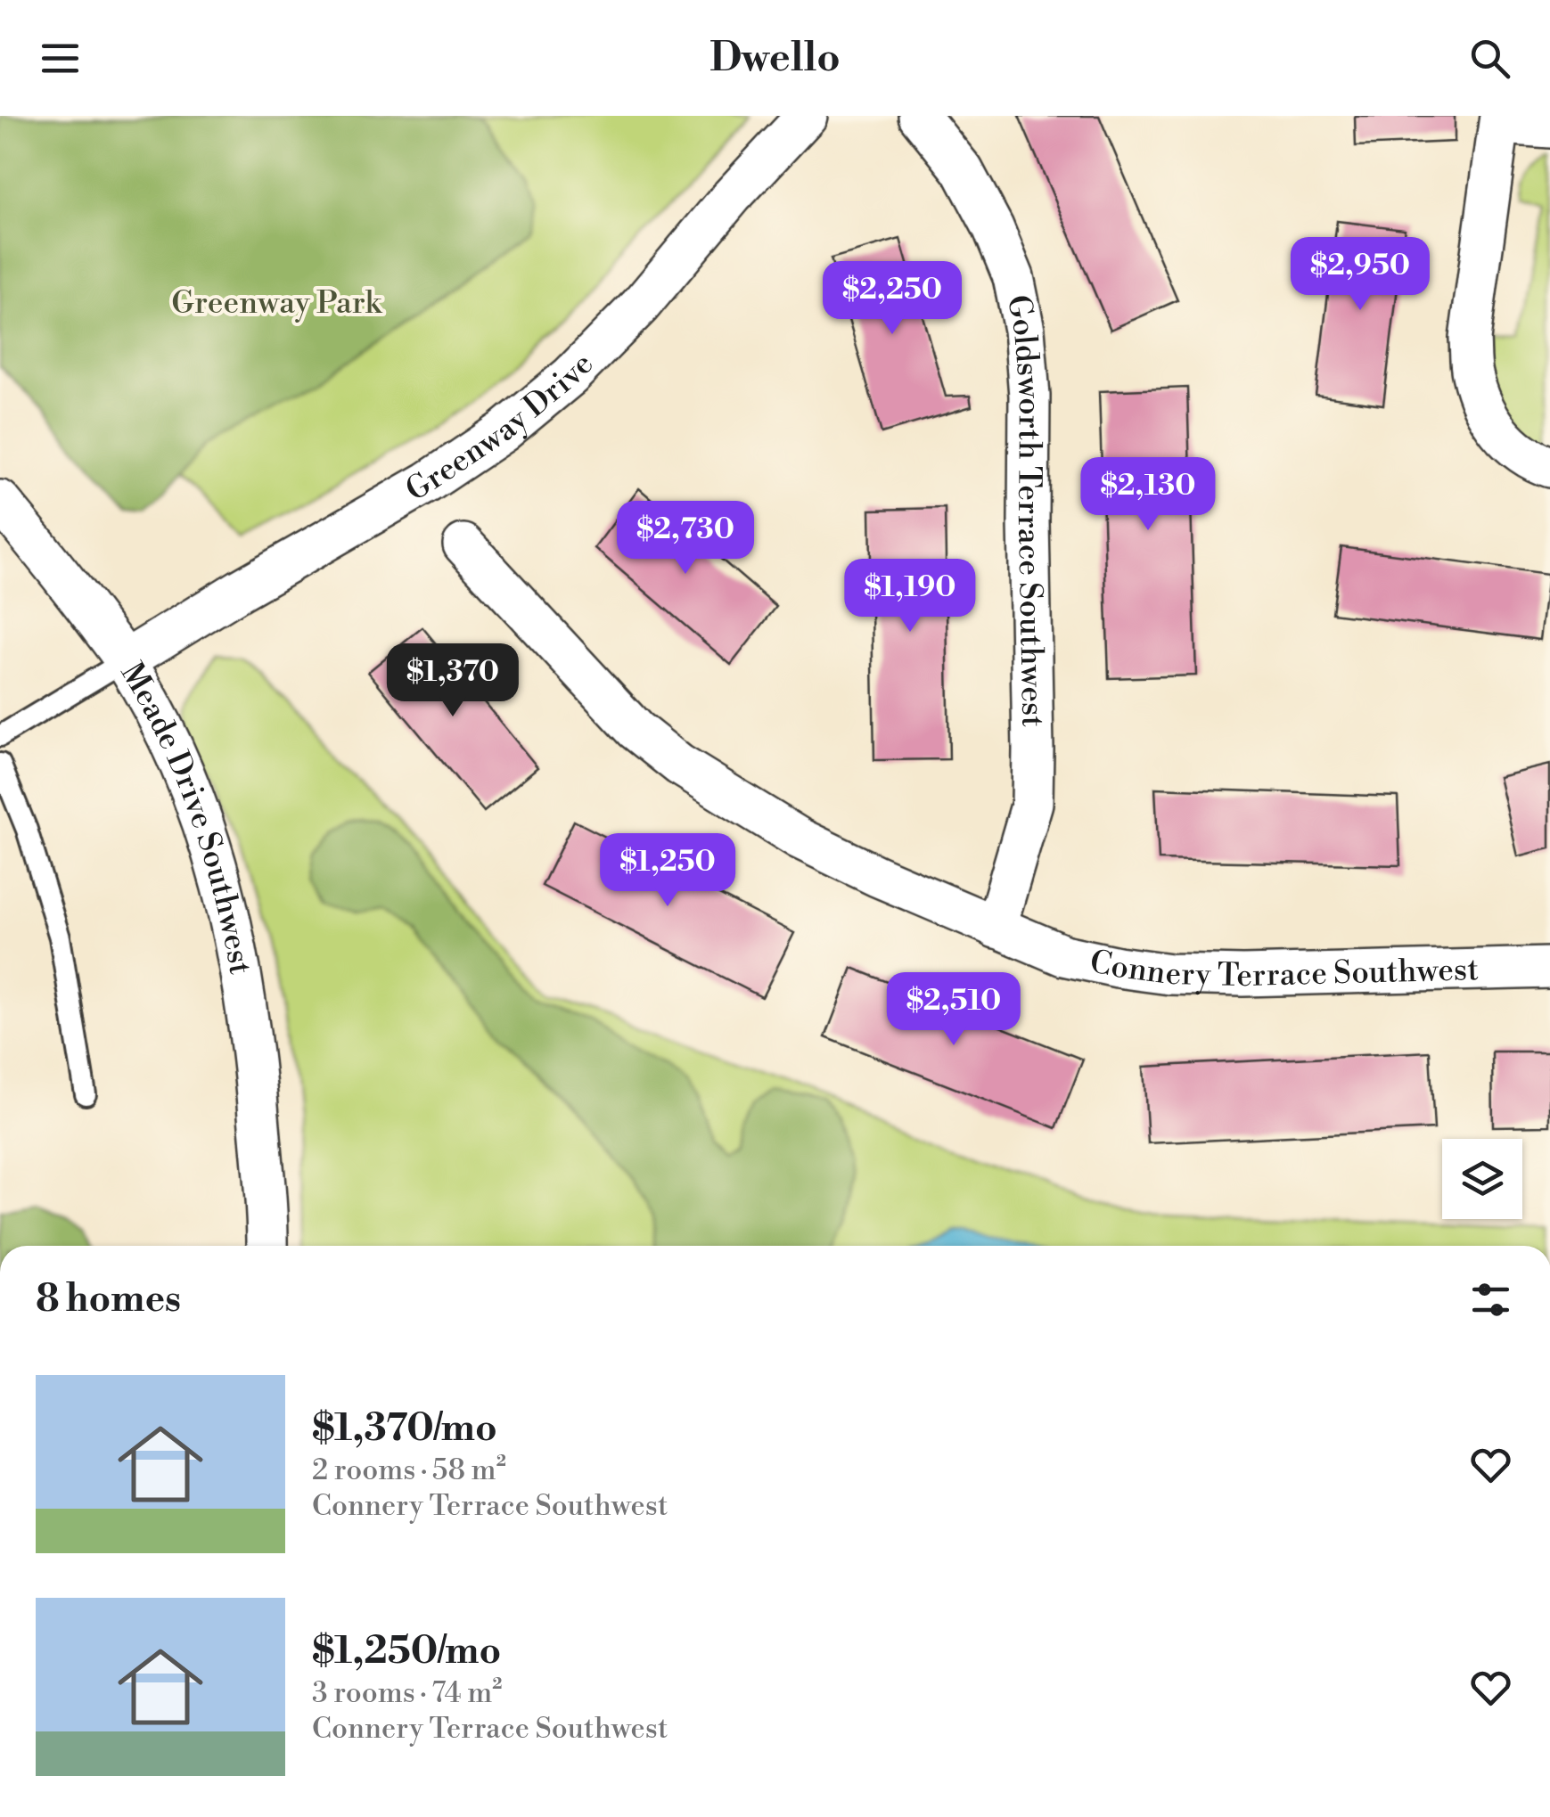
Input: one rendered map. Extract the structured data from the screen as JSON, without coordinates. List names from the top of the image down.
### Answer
{
  "streets": {
    "street": [
      "Greenway Drive",
      "Goldsworth Terrace Southwest",
      "Meade Drive Southwest",
      "Connery Terrace Southwest"
    ]
  },
  "crossings": [
    ["Greenway Drive", "Meade Drive Southwest"],
    ["Goldsworth Terrace Southwest", "Connery Terrace Southwest"]
  ],
  "parks": ["Greenway Park"],
  "page": {
    "header": "Dwello",
    "price": [
      "$2,950",
      "$2,250",
      "$2,130",
      "$2,730",
      "$1,190",
      "$1,370",
      "$1,250",
      "$2,510"
    ],
    "heading": "8 homes",
    "list": [
      {
        "name": "$1,370/mo",
        "note": "2 rooms · 58 m² · Connery Terrace Southwest"
      },
      {
        "name": "$1,250/mo",
        "note": "3 rooms · 74 m² · Connery Terrace Southwest"
      }
    ]
  }
}
